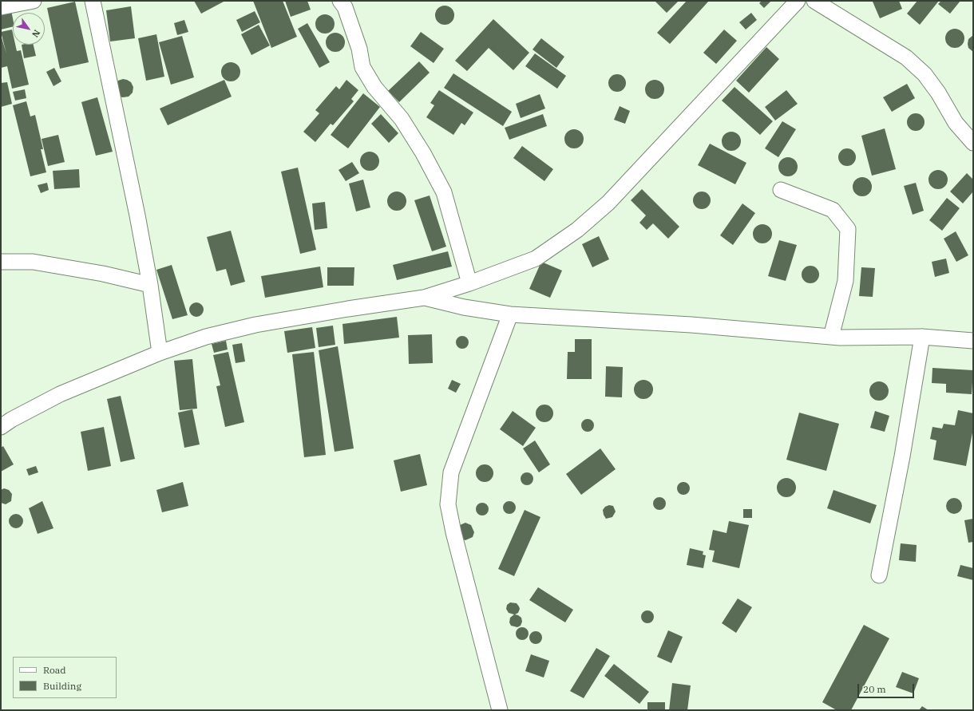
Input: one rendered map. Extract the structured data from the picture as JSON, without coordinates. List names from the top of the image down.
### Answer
{
  "legend": ["Road", "Building"],
  "scale_bar": "20 m",
  "north": "bottom right"
}
